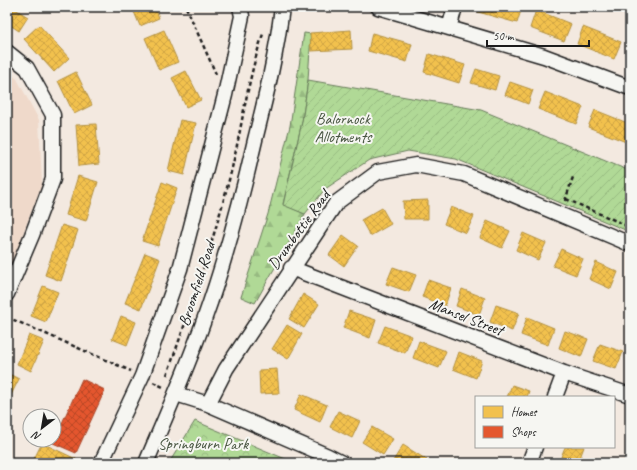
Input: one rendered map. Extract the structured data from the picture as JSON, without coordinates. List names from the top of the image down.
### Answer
{
  "streets": {
    "street": ["Drumbottie Road", "Broomfield Road", "Mansel Street"]
  },
  "crossings": [
    ["Drumbottie Road", "Mansel Street"]
  ],
  "parks": ["Balornock Allotments", "Springburn Park"],
  "legend": ["Homes", "Shops"],
  "scale_bar": "50 m",
  "north": "bottom left"
}
